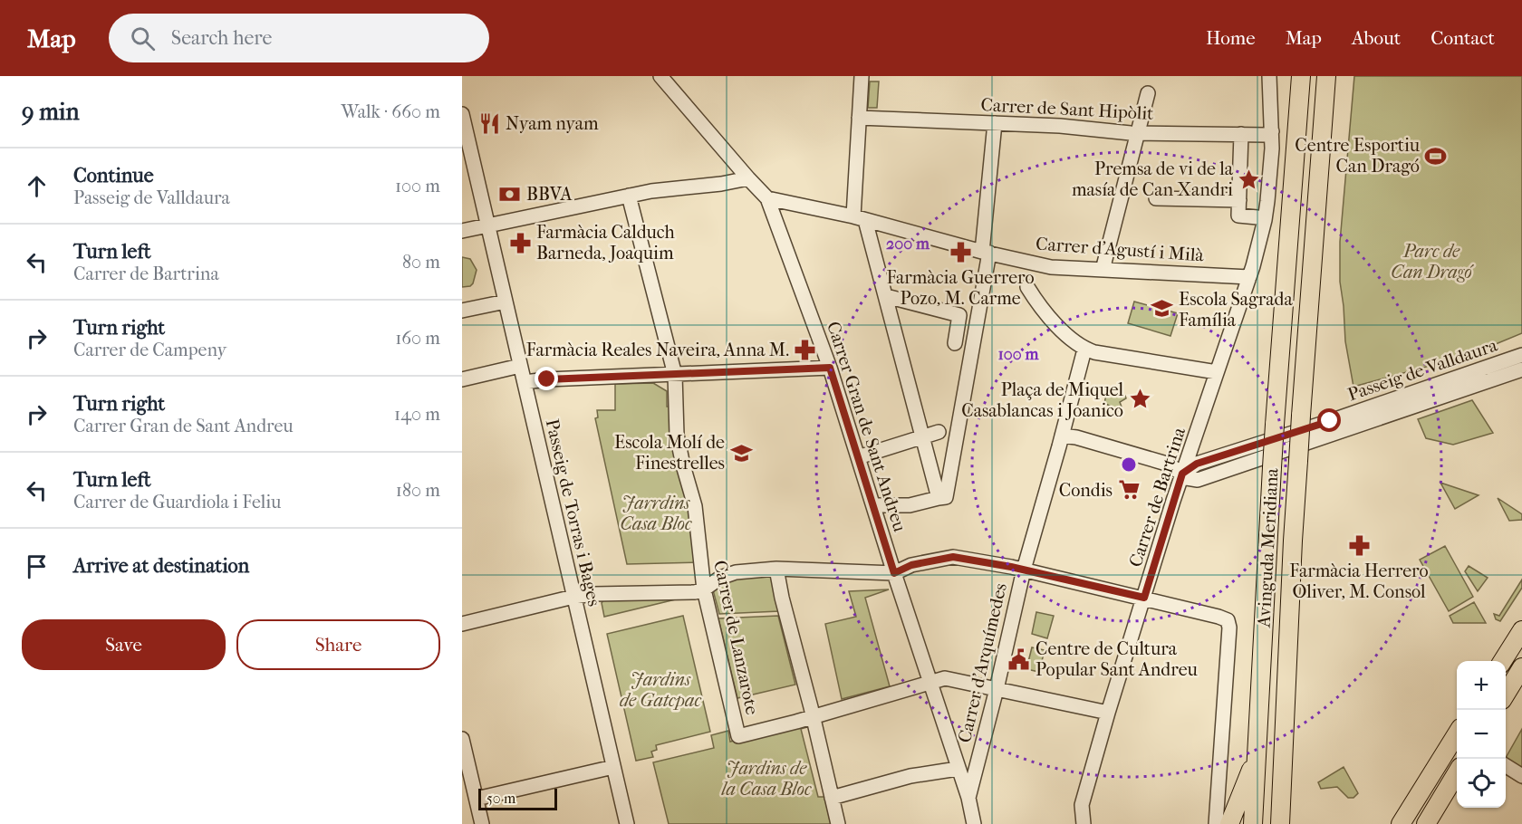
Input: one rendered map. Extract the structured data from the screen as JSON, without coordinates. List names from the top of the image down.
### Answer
{
  "streets": {
    "main road": ["Avinguda Meridiana"],
    "street": [
      "Carrer de Sant Hipòlit",
      "Carrer d'Agustí i Milà",
      "Passeig de Valldaura",
      "Carrer Gran de Sant Andreu",
      "Carrer de Bartrina",
      "Passeig de Torras i Bages",
      "Carrer de Lanzarote",
      "Carrer d'Arquímedes"
    ]
  },
  "crossings": [
    ["Carrer d'Agustí i Milà", "Carrer Gran de Sant Andreu"],
    ["Carrer d'Agustí i Milà", "Carrer de Bartrina"],
    ["Passeig de Valldaura", "Carrer de Bartrina"],
    ["Carrer Gran de Sant Andreu", "Carrer d'Arquímedes"],
    ["Carrer de Bartrina", "Avinguda Meridiana"]
  ],
  "parks": [
    "Parc de Can Dragó",
    "Jarrdins Casa Bloc",
    "Jardins de Gatcpac",
    "Jardins de la Casa Bloc"
  ],
  "places": {
    "restaurant": ["Nyam nyam"],
    "sports": ["Centre Esportiu Can Dragó"],
    "place": ["Premsa de vi de la masía de Can Xandri", "Plaça de Miquel Casablancas i Joanico"],
    "bank": ["BBVA"],
    "pharmacy": [
      "Farmàcia Calduch Barneda, Joaquim",
      "Farmàcia Guerrero Pozo, M. Carme",
      "Farmàcia Reales Naveira, Anna M.",
      "Farmàcia Herrero Oliver, M. Consol"
    ],
    "school or university": ["Escola Sagrada Família", "Escola Molí de Finestrelles"],
    "supermarket": ["Condis"],
    "public building": ["Centre de Cultura Popular Sant Andreu"]
  },
  "scale_bar": "50 m",
  "page": {
    "header": "Map",
    "search": "Search here",
    "nav": [
      "Home",
      "Map",
      "About",
      "Contact"
    ],
    "heading": ["9 min", "Walk · 660 m"],
    "list": [
      ["Continue", "Passeig de Valldaura", "100 m"],
      ["Turn left", "Carrer de Bartrina", "80 m"],
      ["Turn right", "Carrer de Campeny", "160 m"],
      ["Turn right", "Carrer Gran de Sant Andreu", "140 m"],
      ["Turn left", "Carrer de Guardiola i Feliu", "180 m"],
      "Arrive at destination"
    ],
    "buttons": ["Save", "Share"],
    "map_buttons": ["+", "−"],
    "scale": "50 m"
  },
  "rings": ["200 m", "100 m"]
}
